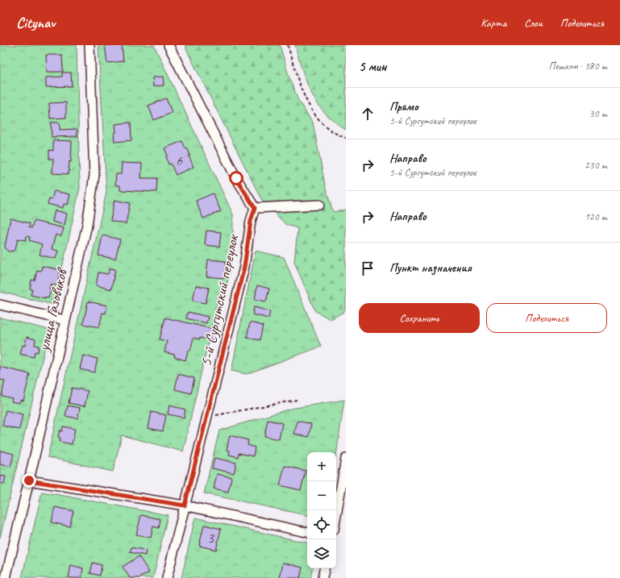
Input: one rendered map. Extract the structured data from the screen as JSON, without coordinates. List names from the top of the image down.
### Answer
{
  "streets": {
    "street": ["5-й Сургутский переулок", "улица Газовиков"]
  },
  "house_numbers": ["6", "3"],
  "page": {
    "header": "Citynav",
    "nav": ["Карта", "Слои", "Поделиться"],
    "heading": ["5 мин", "Пешком · 380 m"],
    "list": [
      ["Прямо", "5-й Сургутский переулок", "30 m"],
      ["Направо", "5-й Сургутский переулок", "230 m"],
      ["Направо", "120 m"],
      "Пункт назначения"
    ],
    "buttons": ["Сохранить", "Поделиться"],
    "map_buttons": ["+", "−"]
  }
}
